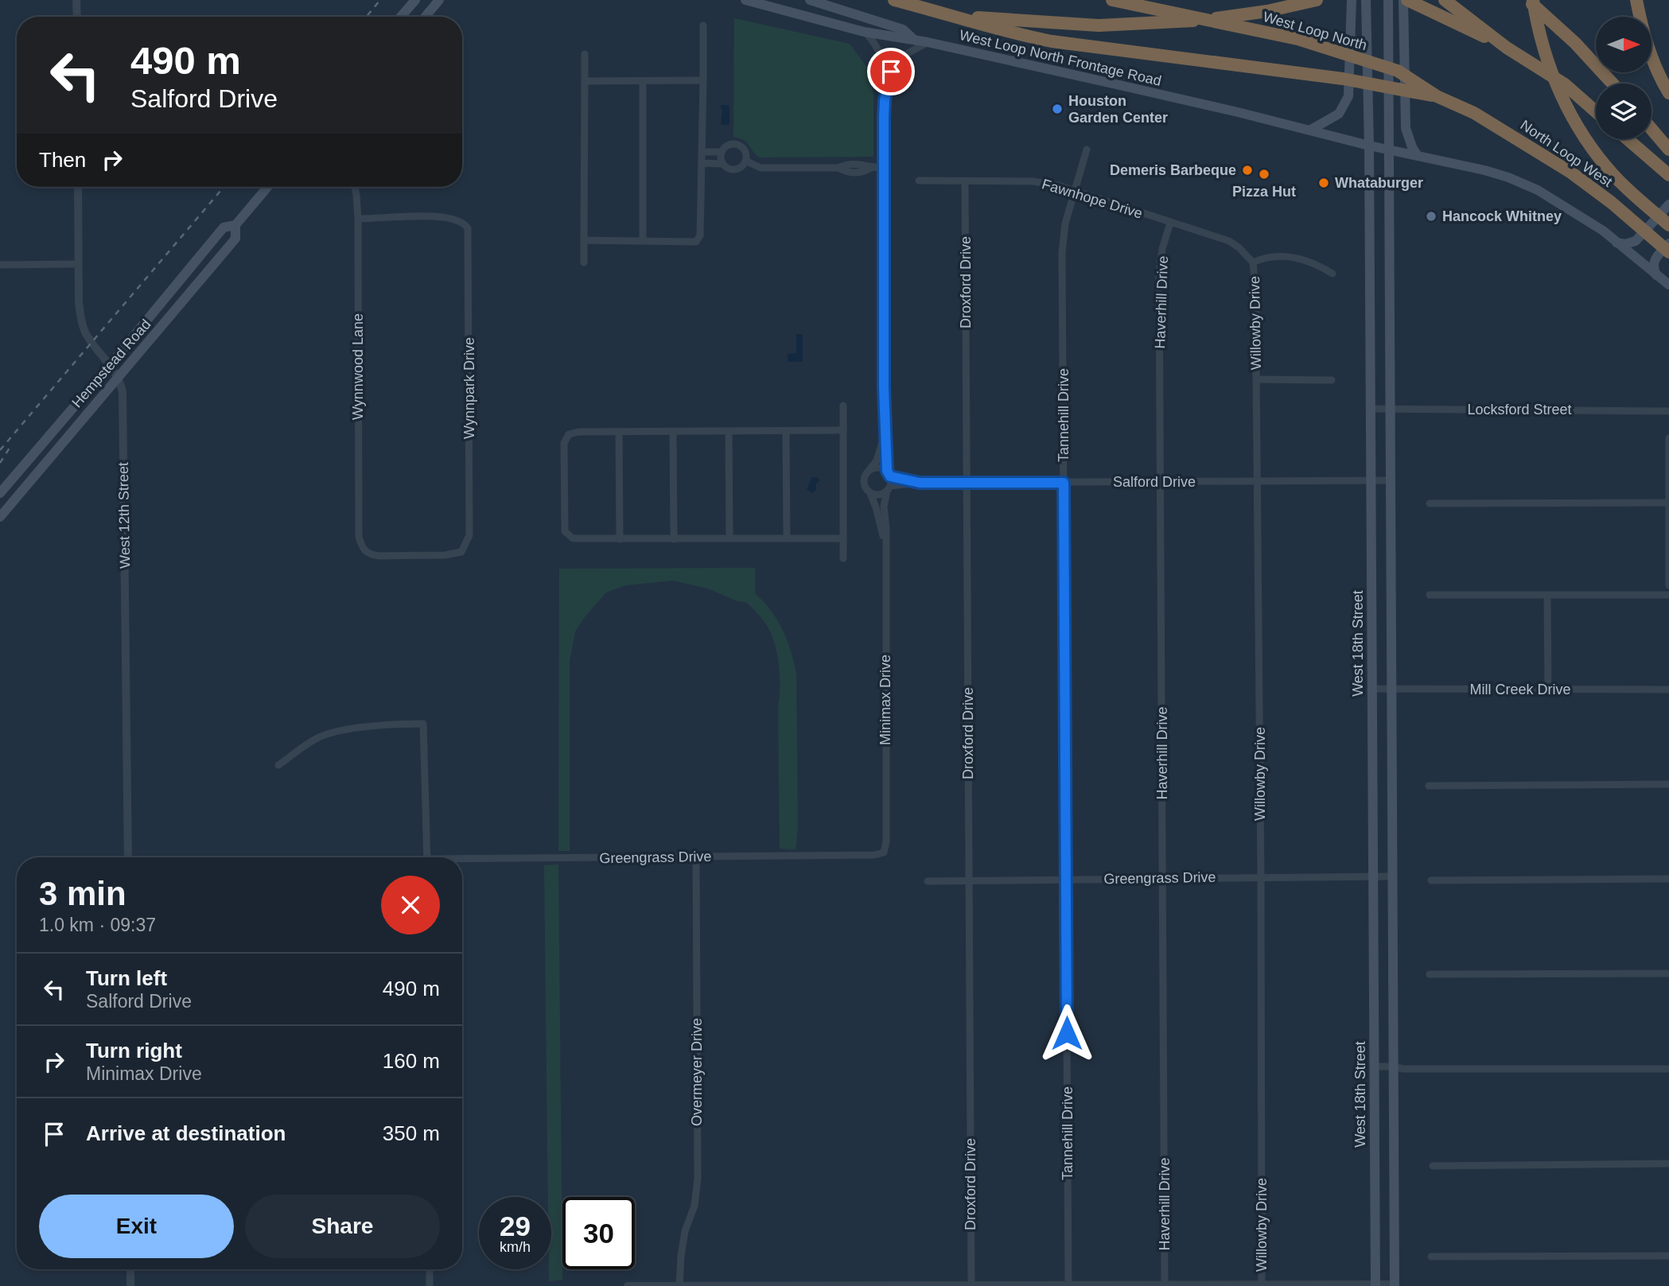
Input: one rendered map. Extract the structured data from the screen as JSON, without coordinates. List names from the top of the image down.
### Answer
{
  "streets": {
    "highway": ["West Loop North", "North Loop West"],
    "main road": ["West Loop North Frontage Road", "Hempstead Road", "West 18th Street"],
    "street": [
      "Fawnhope Drive",
      "Droxford Drive",
      "Haverhill Drive",
      "Willowby Drive",
      "Wynnwood Lane",
      "Wynnpark Drive",
      "Locksford Street",
      "Tannehill Drive",
      "Salford Drive",
      "West 12th Street",
      "Mill Creek Drive",
      "Minimax Drive",
      "Greengrass Drive",
      "Overmeyer Drive"
    ]
  },
  "crossings": [
    ["West Loop North", "North Loop West"],
    ["West Loop North Frontage Road", "West 18th Street"],
    ["Fawnhope Drive", "Droxford Drive"],
    ["Fawnhope Drive", "Haverhill Drive"],
    ["Fawnhope Drive", "Willowby Drive"],
    ["Fawnhope Drive", "Tannehill Drive"],
    ["Droxford Drive", "Salford Drive"],
    ["Droxford Drive", "Greengrass Drive"],
    ["Haverhill Drive", "Salford Drive"],
    ["Haverhill Drive", "Greengrass Drive"],
    ["Willowby Drive", "Salford Drive"],
    ["Willowby Drive", "Greengrass Drive"],
    ["Hempstead Road", "West 12th Street"],
    ["Wynnwood Lane", "Wynnpark Drive"],
    ["Locksford Street", "West 18th Street"],
    ["Tannehill Drive", "Salford Drive"],
    ["Tannehill Drive", "Greengrass Drive"],
    ["Salford Drive", "West 18th Street"],
    ["Salford Drive", "Minimax Drive"],
    ["West 18th Street", "Mill Creek Drive"],
    ["West 18th Street", "Greengrass Drive"],
    ["Minimax Drive", "Greengrass Drive"],
    ["Greengrass Drive", "Overmeyer Drive"]
  ],
  "places": [
    "Houston Garden Center",
    "Demeris Barbeque",
    "Pizza Hut",
    "Whataburger",
    "Hancock Whitney"
  ],
  "north": "right",
  "page": {
    "turn": ["490 m", "Salford Drive"],
    "then": "Then",
    "heading": ["3 min", "1.0 km · 09:37"],
    "list": [
      {
        "name": "Turn left",
        "note": "Salford Drive",
        "value": "490 m"
      },
      {
        "name": "Turn right",
        "note": "Minimax Drive",
        "value": "160 m"
      },
      {
        "name": "Arrive at destination",
        "value": "350 m"
      }
    ],
    "buttons": ["Exit", "Share"],
    "speed": "29 km/h",
    "limit": "30"
  }
}
